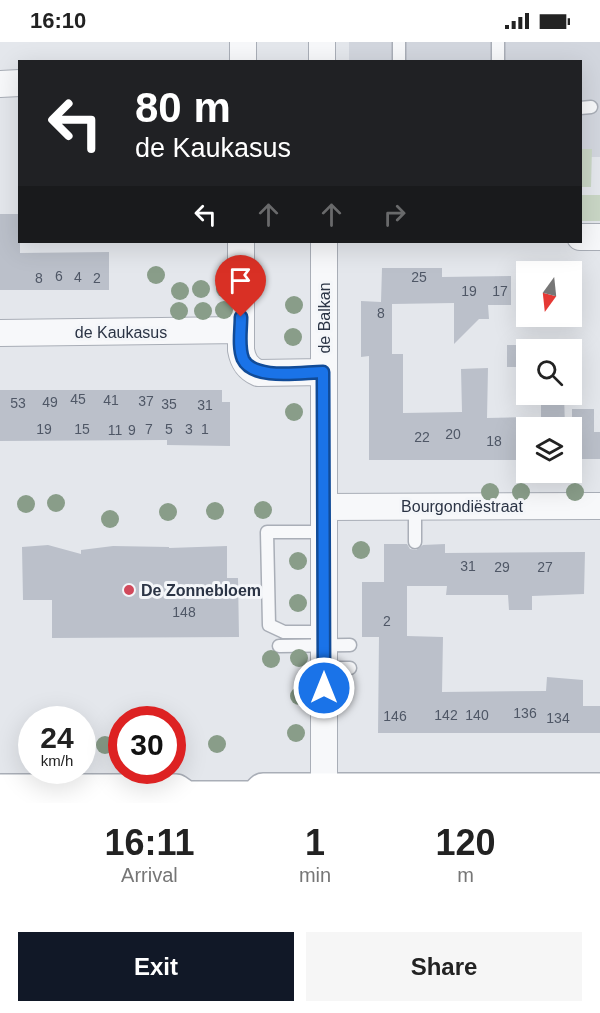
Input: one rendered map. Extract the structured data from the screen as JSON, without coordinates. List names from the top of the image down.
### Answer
{
  "streets": {
    "street": ["de Balkan", "de Kaukasus", "Bourgondiëstraat"]
  },
  "crossings": [
    ["de Balkan", "Bourgondiëstraat"]
  ],
  "places": ["De Zonnebloem"],
  "house_numbers": [
    "6",
    "4",
    "25",
    "8",
    "2",
    "19",
    "17",
    "8",
    "45",
    "41",
    "37",
    "49",
    "53",
    "35",
    "31",
    "19",
    "15",
    "7",
    "5",
    "3",
    "1",
    "11",
    "9",
    "20",
    "22",
    "18",
    "31",
    "29",
    "27",
    "148",
    "2",
    "136",
    "142",
    "140",
    "146",
    "134"
  ],
  "north": "bottom",
  "page": {
    "status": "16:10",
    "turn": ["80 m", "de Kaukasus"],
    "speed": "24 km/h",
    "limit": "30",
    "eta": [
      "16:11",
      "Arrival",
      "1",
      "min",
      "120",
      "m"
    ],
    "buttons": ["Exit", "Share"]
  }
}
